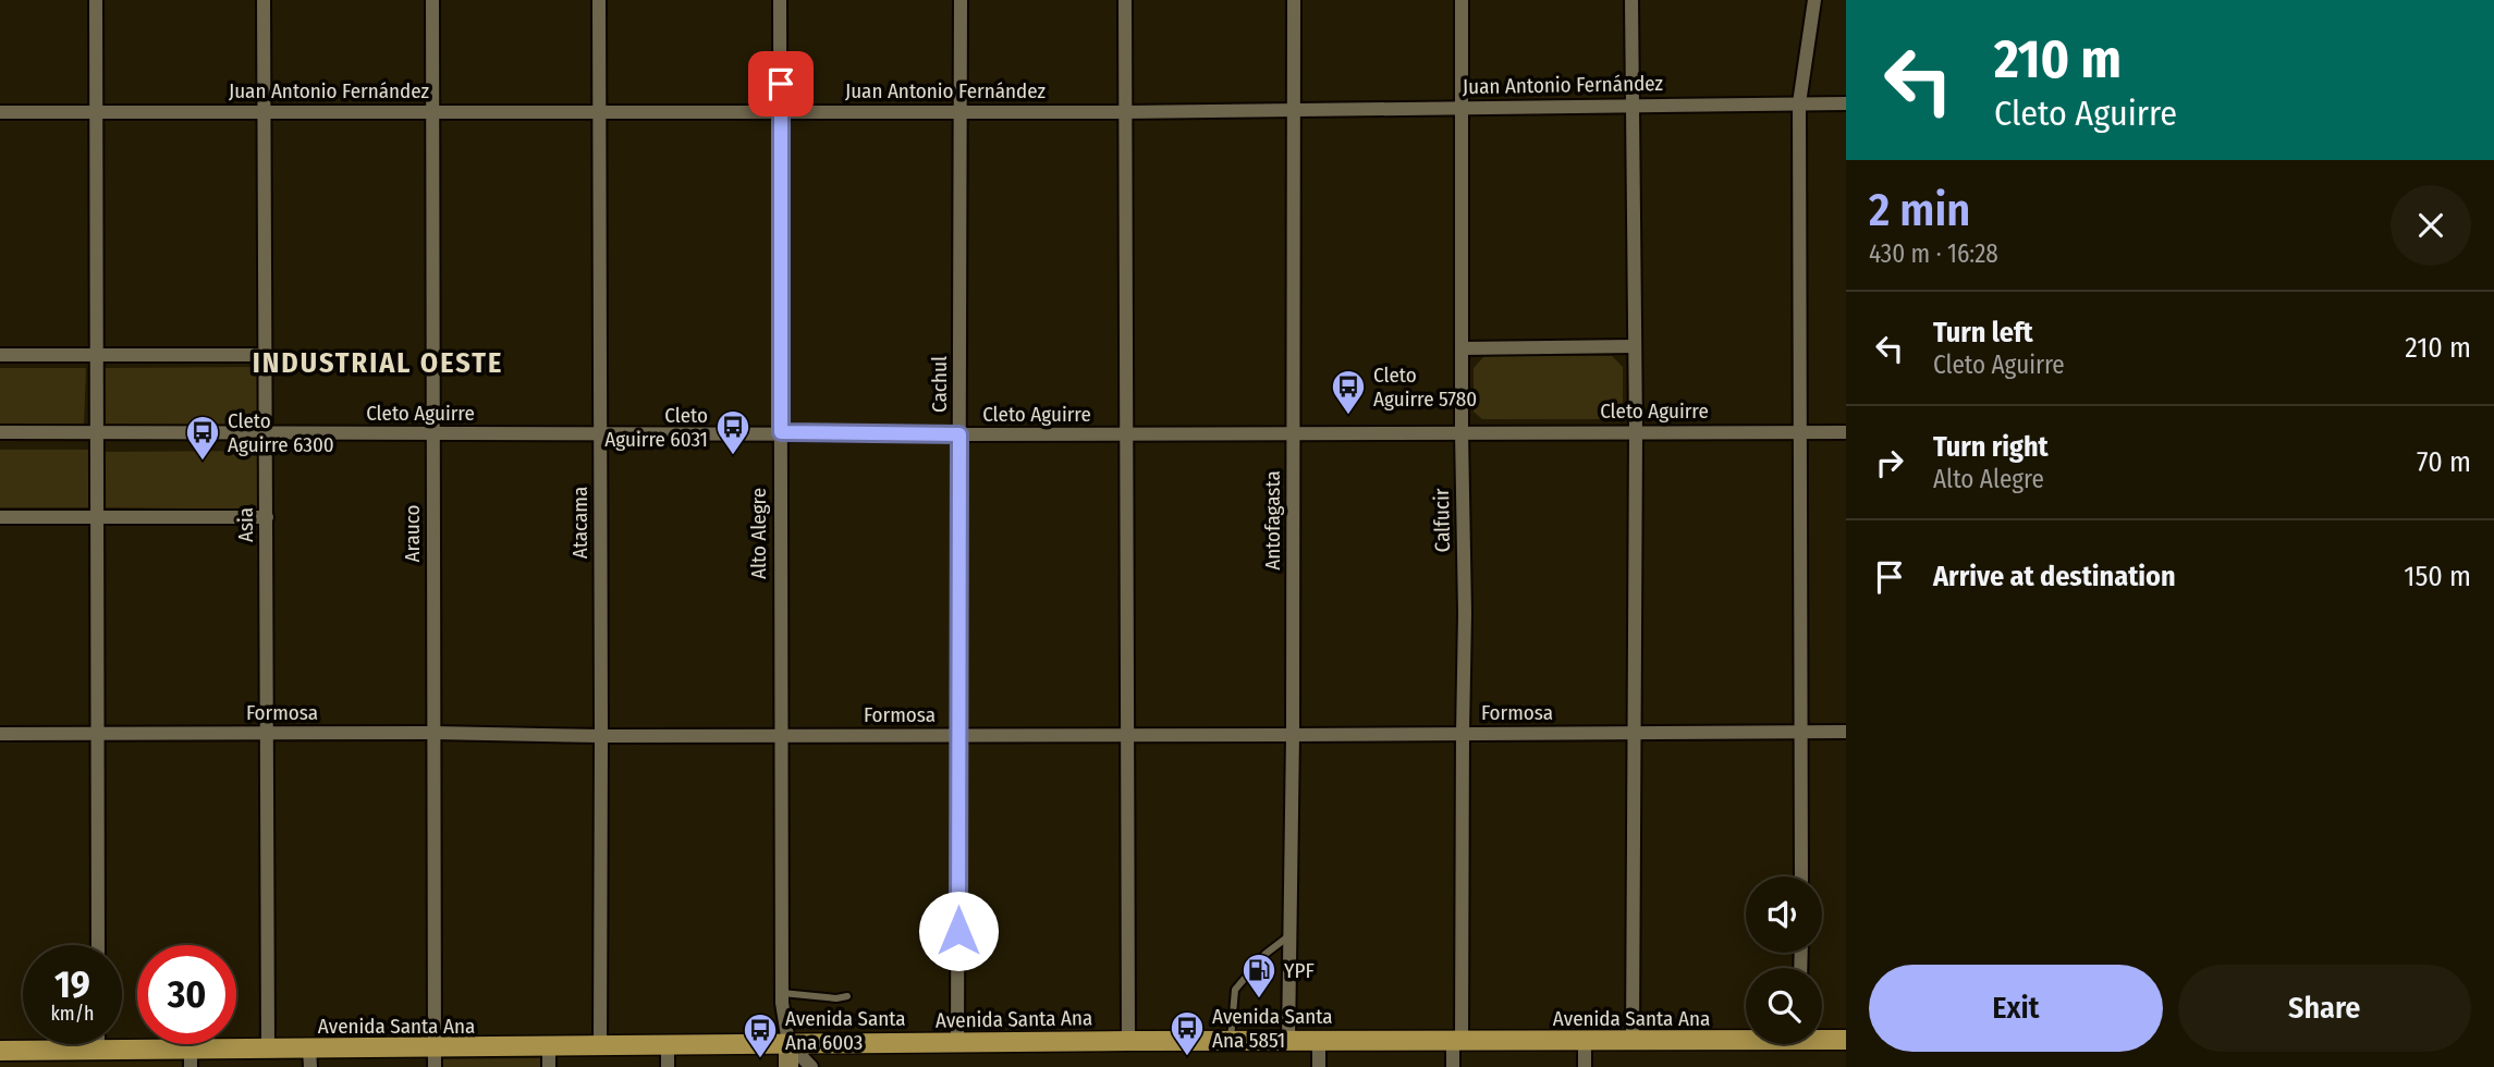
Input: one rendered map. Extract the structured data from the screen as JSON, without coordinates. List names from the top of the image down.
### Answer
{
  "streets": {
    "main road": ["Alto Alegre", "Avenida Santa Ana"],
    "street": [
      "Juan Antonio Fernández",
      "Cachul",
      "Cleto Aguirre",
      "Antofagasta",
      "Calfucir",
      "Atacama",
      "Asia",
      "Arauco",
      "Formosa"
    ]
  },
  "crossings": [
    ["Juan Antonio Fernández", "Cachul"],
    ["Juan Antonio Fernández", "Antofagasta"],
    ["Juan Antonio Fernández", "Calfucir"],
    ["Juan Antonio Fernández", "Atacama"],
    ["Juan Antonio Fernández", "Asia"],
    ["Juan Antonio Fernández", "Arauco"],
    ["Juan Antonio Fernández", "Alto Alegre"],
    ["Cachul", "Cleto Aguirre"],
    ["Cachul", "Formosa"],
    ["Cachul", "Avenida Santa Ana"],
    ["Cleto Aguirre", "Antofagasta"],
    ["Cleto Aguirre", "Calfucir"],
    ["Cleto Aguirre", "Atacama"],
    ["Cleto Aguirre", "Asia"],
    ["Cleto Aguirre", "Arauco"],
    ["Cleto Aguirre", "Alto Alegre"],
    ["Antofagasta", "Formosa"],
    ["Antofagasta", "Avenida Santa Ana"],
    ["Calfucir", "Formosa"],
    ["Calfucir", "Avenida Santa Ana"],
    ["Atacama", "Formosa"],
    ["Atacama", "Avenida Santa Ana"],
    ["Asia", "Formosa"],
    ["Asia", "Avenida Santa Ana"],
    ["Arauco", "Formosa"],
    ["Arauco", "Avenida Santa Ana"],
    ["Alto Alegre", "Formosa"],
    ["Alto Alegre", "Avenida Santa Ana"]
  ],
  "districts": ["INDUSTRIAL OESTE"],
  "places": {
    "bus stop": [
      "Cleto Aguirre 5780",
      "Cleto Aguirre 6031",
      "Cleto Aguirre 6300",
      "Avenida Santa Ana 5851",
      "Avenida Santa Ana 6003"
    ],
    "fuel station": ["YPF"]
  },
  "page": {
    "turn": ["210 m", "Cleto Aguirre"],
    "heading": ["2 min", "430 m · 16:28"],
    "list": [
      {
        "name": "Turn left",
        "note": "Cleto Aguirre",
        "value": "210 m"
      },
      {
        "name": "Turn right",
        "note": "Alto Alegre",
        "value": "70 m"
      },
      {
        "name": "Arrive at destination",
        "value": "150 m"
      }
    ],
    "speed": "19 km/h",
    "limit": "30",
    "buttons": ["Exit", "Share"]
  }
}
